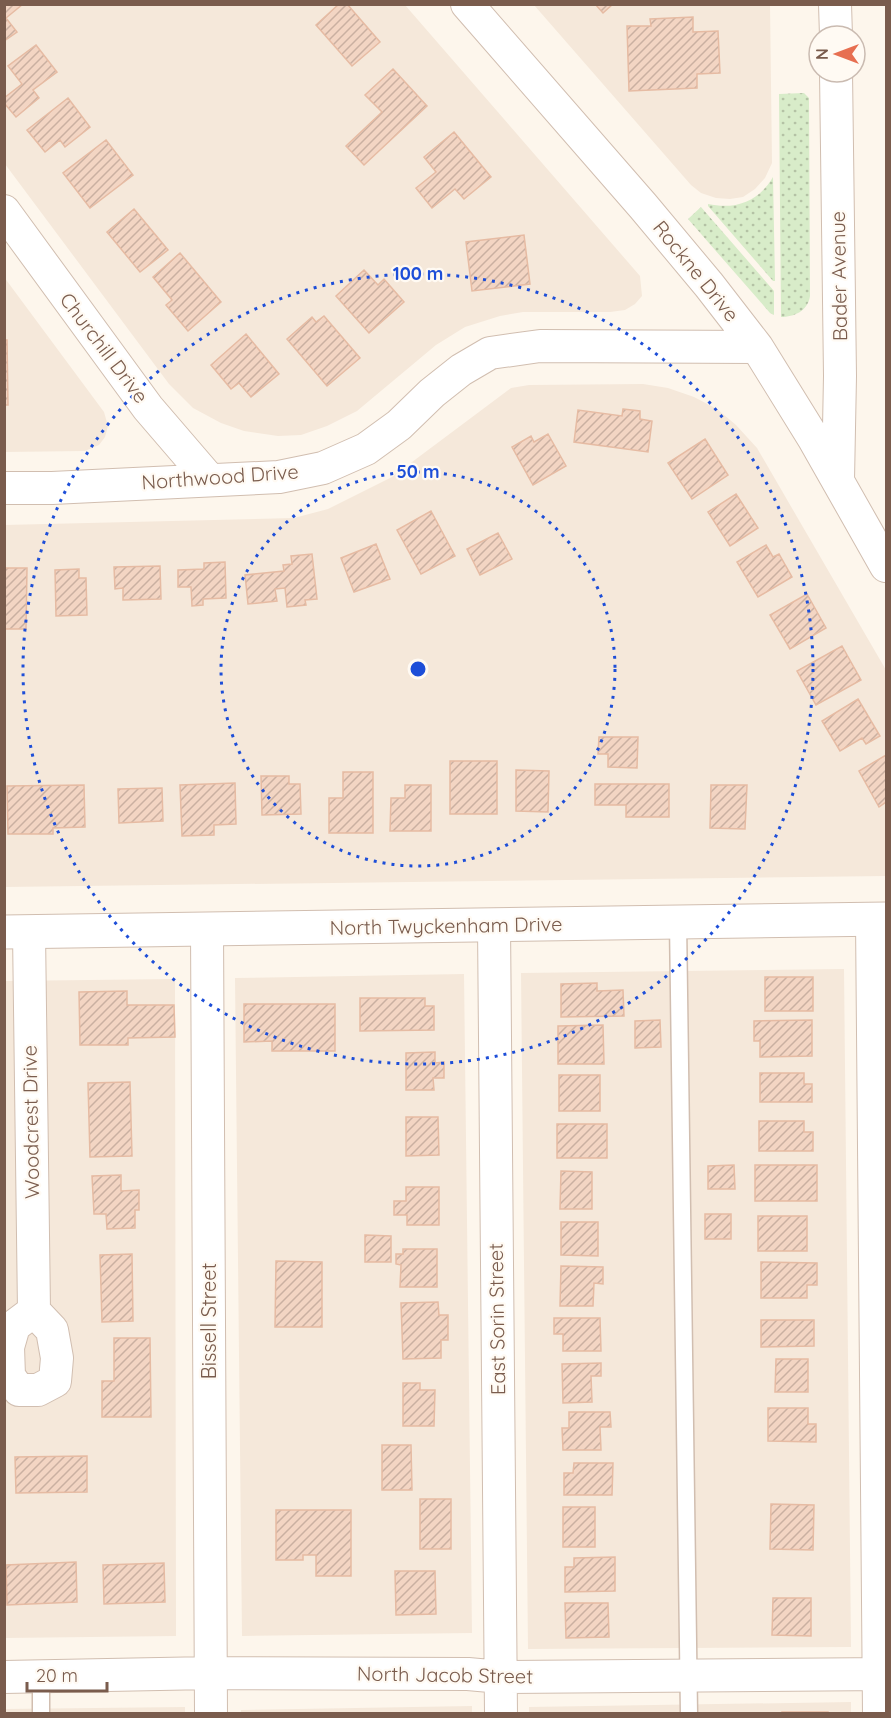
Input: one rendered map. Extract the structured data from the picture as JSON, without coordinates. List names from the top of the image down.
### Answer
{
  "streets": {
    "street": [
      "Rockne Drive",
      "Bader Avenue",
      "Churchill Drive",
      "Northwood Drive",
      "North Twyckenham Drive",
      "Woodcrest Drive",
      "East Sorin Street",
      "Bissell Street",
      "North Jacob Street"
    ]
  },
  "crossings": [
    ["Rockne Drive", "Bader Avenue"],
    ["Rockne Drive", "Northwood Drive"],
    ["Churchill Drive", "Northwood Drive"],
    ["North Twyckenham Drive", "Woodcrest Drive"],
    ["North Twyckenham Drive", "East Sorin Street"],
    ["North Twyckenham Drive", "Bissell Street"],
    ["East Sorin Street", "North Jacob Street"],
    ["Bissell Street", "North Jacob Street"]
  ],
  "scale_bar": "20 m",
  "north": "left",
  "rings": ["100 m", "50 m"]
}
